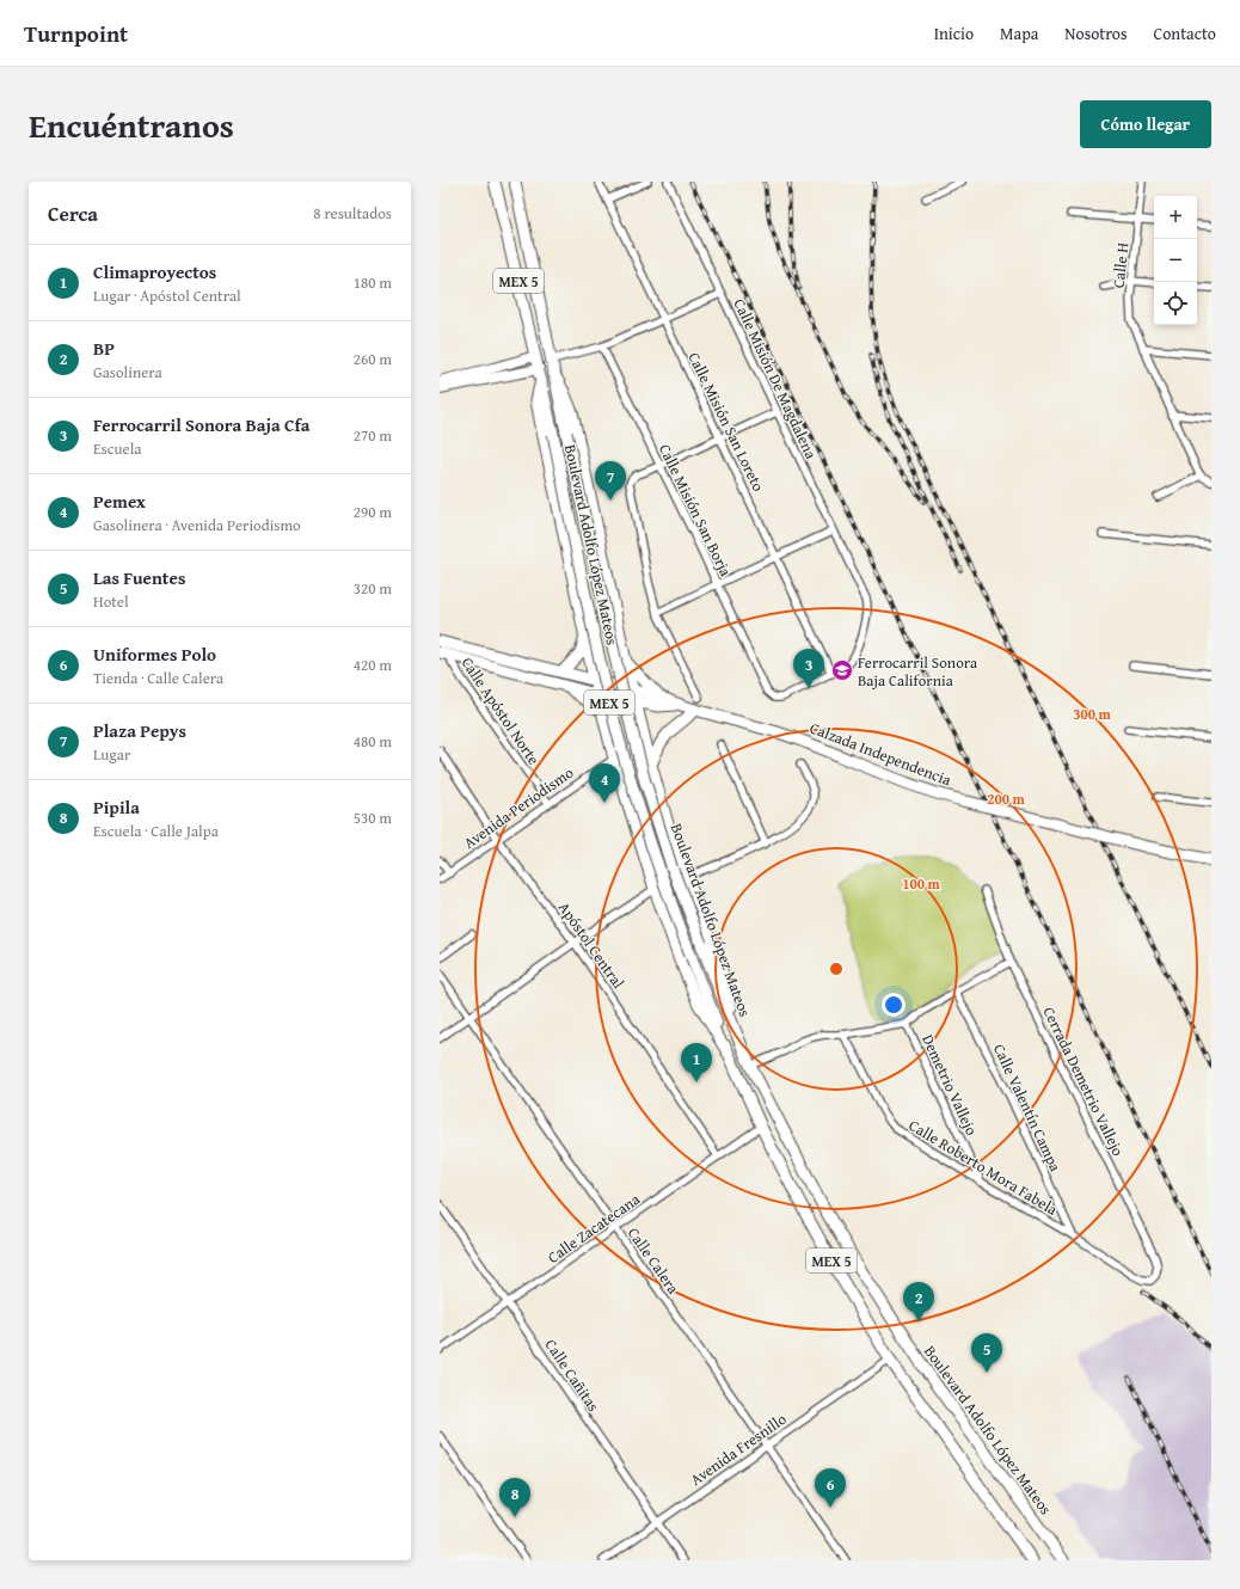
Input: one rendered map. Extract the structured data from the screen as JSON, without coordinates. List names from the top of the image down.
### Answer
{
  "streets": {
    "main road": ["MEX 5", "Boulevard Adolfo López Mateos", "Calzada Independencia"],
    "street": [
      "Calle H",
      "Calle Misión De Magdalena",
      "Calle Misión San Loreto",
      "Calle Misión San Borja",
      "Calle Apóstol Norte",
      "Avenida Periodismo",
      "Apóstol Central",
      "Cerrada Demetrio Vallejo",
      "Demetrio Vallejo",
      "Calle Valentín Campa",
      "Calle Roberto Mora Fabela",
      "Calle Zacatecana",
      "Calle Calera",
      "Calle Cañitas",
      "Avenida Fresnillo"
    ]
  },
  "crossings": [
    ["Calle Misión De Magdalena", "Calle Misión San Loreto"],
    ["Calle Misión De Magdalena", "Calle Misión San Borja"],
    ["Boulevard Adolfo López Mateos", "Demetrio Vallejo"],
    ["Boulevard Adolfo López Mateos", "Calle Zacatecana"],
    ["Boulevard Adolfo López Mateos", "Avenida Fresnillo"],
    ["Calle Apóstol Norte", "Calzada Independencia"],
    ["Calle Apóstol Norte", "Avenida Periodismo"],
    ["Avenida Periodismo", "Apóstol Central"],
    ["Apóstol Central", "Calle Zacatecana"],
    ["Cerrada Demetrio Vallejo", "Demetrio Vallejo"],
    ["Cerrada Demetrio Vallejo", "Calle Roberto Mora Fabela"],
    ["Demetrio Vallejo", "Calle Valentín Campa"],
    ["Demetrio Vallejo", "Calle Roberto Mora Fabela"],
    ["Calle Valentín Campa", "Calle Roberto Mora Fabela"],
    ["Calle Zacatecana", "Calle Calera"],
    ["Calle Zacatecana", "Calle Cañitas"],
    ["Calle Calera", "Avenida Fresnillo"],
    ["Calle Cañitas", "Avenida Fresnillo"]
  ],
  "places": {
    "school or university": ["Ferrocarril Sonora Baja California"]
  },
  "page": {
    "header": "Turnpoint",
    "nav": [
      "Inicio",
      "Mapa",
      "Nosotros",
      "Contacto"
    ],
    "title": "Encuéntranos",
    "buttons": "Cómo llegar",
    "heading": ["Cerca", "8 resultados"],
    "map_buttons": ["+", "−"],
    "list": [
      {
        "mark": "1",
        "name": "Climaproyectos",
        "note": "Lugar · Apóstol Central",
        "value": "180 m"
      },
      {
        "mark": "2",
        "name": "BP",
        "note": "Gasolinera",
        "value": "260 m"
      },
      {
        "mark": "3",
        "name": "Ferrocarril Sonora Baja Cfa",
        "note": "Escuela",
        "value": "270 m"
      },
      {
        "mark": "4",
        "name": "Pemex",
        "note": "Gasolinera · Avenida Periodismo",
        "value": "290 m"
      },
      {
        "mark": "5",
        "name": "Las Fuentes",
        "note": "Hotel",
        "value": "320 m"
      },
      {
        "mark": "6",
        "name": "Uniformes Polo",
        "note": "Tienda · Calle Calera",
        "value": "420 m"
      },
      {
        "mark": "7",
        "name": "Plaza Pepys",
        "note": "Lugar",
        "value": "480 m"
      },
      {
        "mark": "8",
        "name": "Pipila",
        "note": "Escuela · Calle Jalpa",
        "value": "530 m"
      }
    ],
    "pins": [
      "7",
      "3",
      "4",
      "1",
      "2",
      "5",
      "6",
      "8"
    ]
  },
  "rings": ["300 m", "200 m", "100 m"]
}
